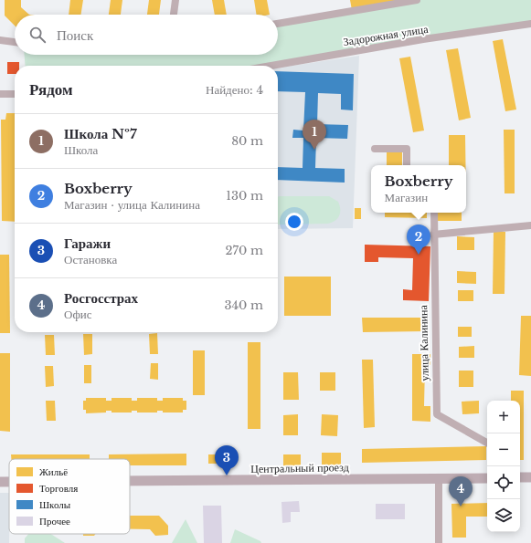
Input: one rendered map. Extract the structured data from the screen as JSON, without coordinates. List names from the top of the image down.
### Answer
{
  "streets": {
    "main road": ["Центральный проезд"],
    "street": ["Задорожная улица", "улица Калинина"]
  },
  "legend": [
    "Жильё",
    "Торговля",
    "Школы",
    "Прочее"
  ],
  "page": {
    "search": "Поиск",
    "heading": ["Рядом", "Найдено: 4"],
    "list": [
      {
        "mark": "1",
        "name": "Школа №7",
        "note": "Школа",
        "value": "80 m"
      },
      {
        "mark": "2",
        "name": "Boxberry",
        "note": "Магазин · улица Калинина",
        "value": "130 m"
      },
      {
        "mark": "3",
        "name": "Гаражи",
        "note": "Остановка",
        "value": "270 m"
      },
      {
        "mark": "4",
        "name": "Росгосстрах",
        "note": "Офис",
        "value": "340 m"
      }
    ],
    "pins": [
      "1",
      "2",
      "3",
      "4"
    ],
    "popup": ["Boxberry", "Магазин"],
    "map_buttons": ["+", "−"]
  }
}
